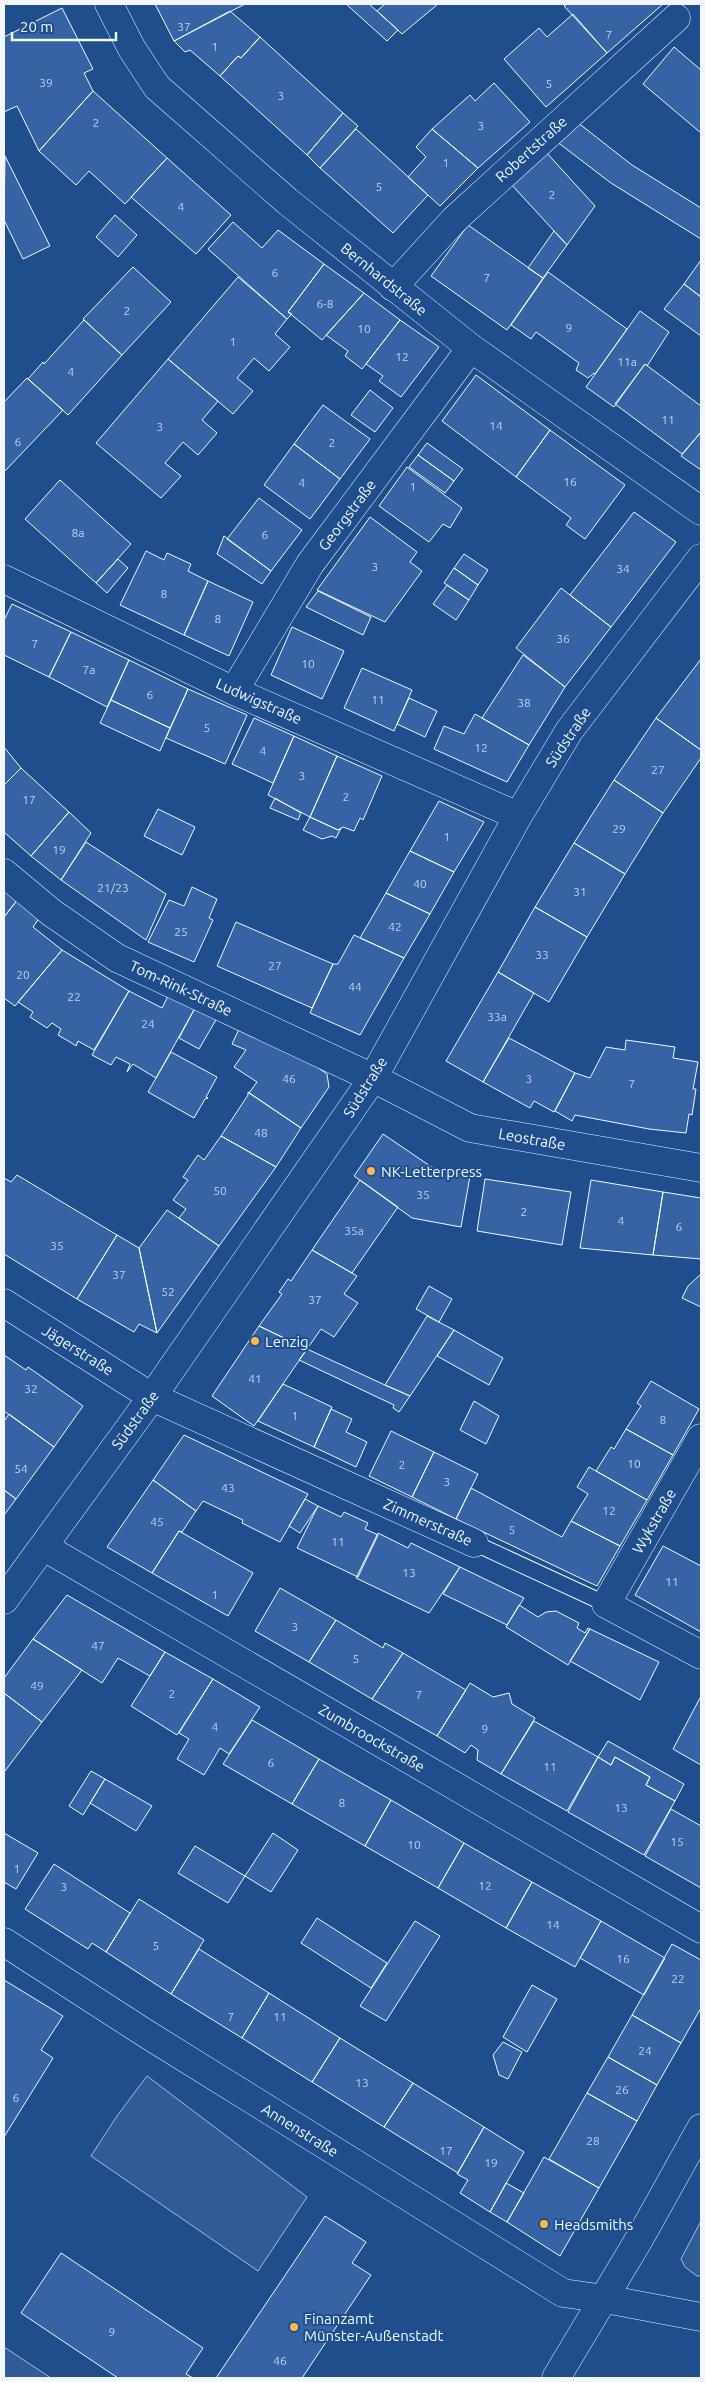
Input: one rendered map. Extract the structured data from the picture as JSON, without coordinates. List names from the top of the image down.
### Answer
{
  "streets": {
    "street": [
      "Robertstraße",
      "Bernhardstraße",
      "Georgstraße",
      "Ludwigstraße",
      "Südstraße",
      "Tom-Rink-Straße",
      "Leostraße",
      "Jägerstraße",
      "Wykstraße",
      "Zimmerstraße",
      "Zumbroockstraße",
      "Annenstraße"
    ]
  },
  "crossings": [
    ["Robertstraße", "Bernhardstraße"],
    ["Bernhardstraße", "Georgstraße"],
    ["Georgstraße", "Ludwigstraße"],
    ["Ludwigstraße", "Südstraße"],
    ["Südstraße", "Tom-Rink-Straße"],
    ["Südstraße", "Leostraße"],
    ["Südstraße", "Jägerstraße"],
    ["Südstraße", "Zimmerstraße"],
    ["Südstraße", "Zumbroockstraße"],
    ["Tom-Rink-Straße", "Leostraße"],
    ["Jägerstraße", "Zimmerstraße"],
    ["Wykstraße", "Zimmerstraße"]
  ],
  "places": [
    "NK-Letterpress",
    "Lenzig",
    "Headsmiths",
    "Finanzamt Münster-Außenstadt"
  ],
  "house_numbers": [
    "37",
    "7",
    "1",
    "39",
    "5",
    "3",
    "2",
    "3",
    "1",
    "5",
    "2",
    "4",
    "6",
    "7",
    "6-8",
    "2",
    "9",
    "10",
    "1",
    "12",
    "11a",
    "4",
    "11",
    "14",
    "3",
    "6",
    "2",
    "16",
    "4",
    "1",
    "8a",
    "6",
    "3",
    "34",
    "8",
    "8",
    "36",
    "7",
    "10",
    "7a",
    "6",
    "11",
    "38",
    "5",
    "12",
    "4",
    "27",
    "3",
    "2",
    "17",
    "29",
    "1",
    "19",
    "40",
    "21/23",
    "31",
    "42",
    "25",
    "33",
    "27",
    "20",
    "44",
    "22",
    "33a",
    "24",
    "46",
    "3",
    "7",
    "48",
    "50",
    "35",
    "2",
    "4",
    "6",
    "35a",
    "35",
    "37",
    "52",
    "37",
    "41",
    "32",
    "1",
    "8",
    "10",
    "2",
    "54",
    "3",
    "43",
    "12",
    "45",
    "5",
    "11",
    "13",
    "11",
    "1",
    "3",
    "47",
    "5",
    "49",
    "2",
    "7",
    "4",
    "9",
    "6",
    "11",
    "8",
    "13",
    "15",
    "10",
    "1",
    "12",
    "3",
    "14",
    "5",
    "16",
    "22",
    "7",
    "11",
    "24",
    "13",
    "26",
    "6",
    "28",
    "17",
    "19",
    "9",
    "46"
  ],
  "scale_bar": "20 m"
}
